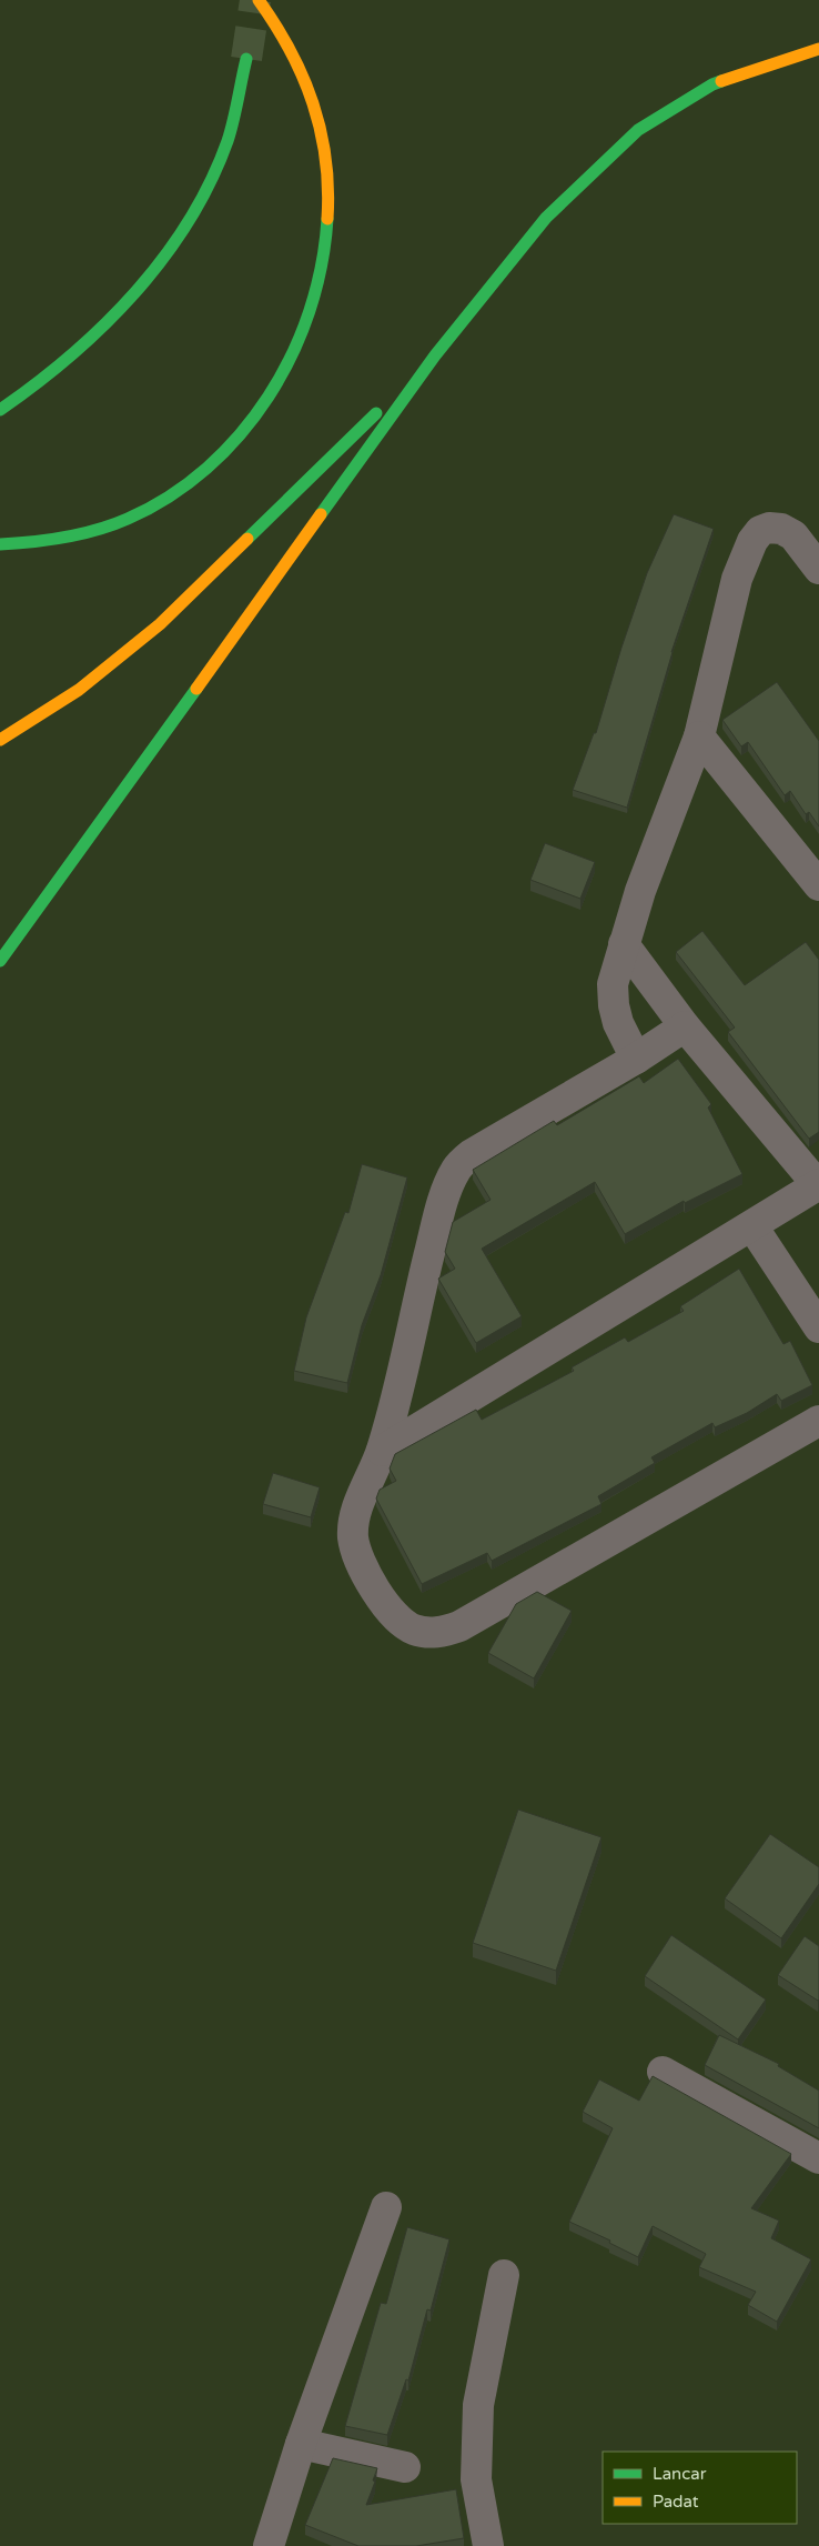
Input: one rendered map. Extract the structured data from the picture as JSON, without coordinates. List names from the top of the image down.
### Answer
{
  "legend": ["Lancar", "Padat"]
}
